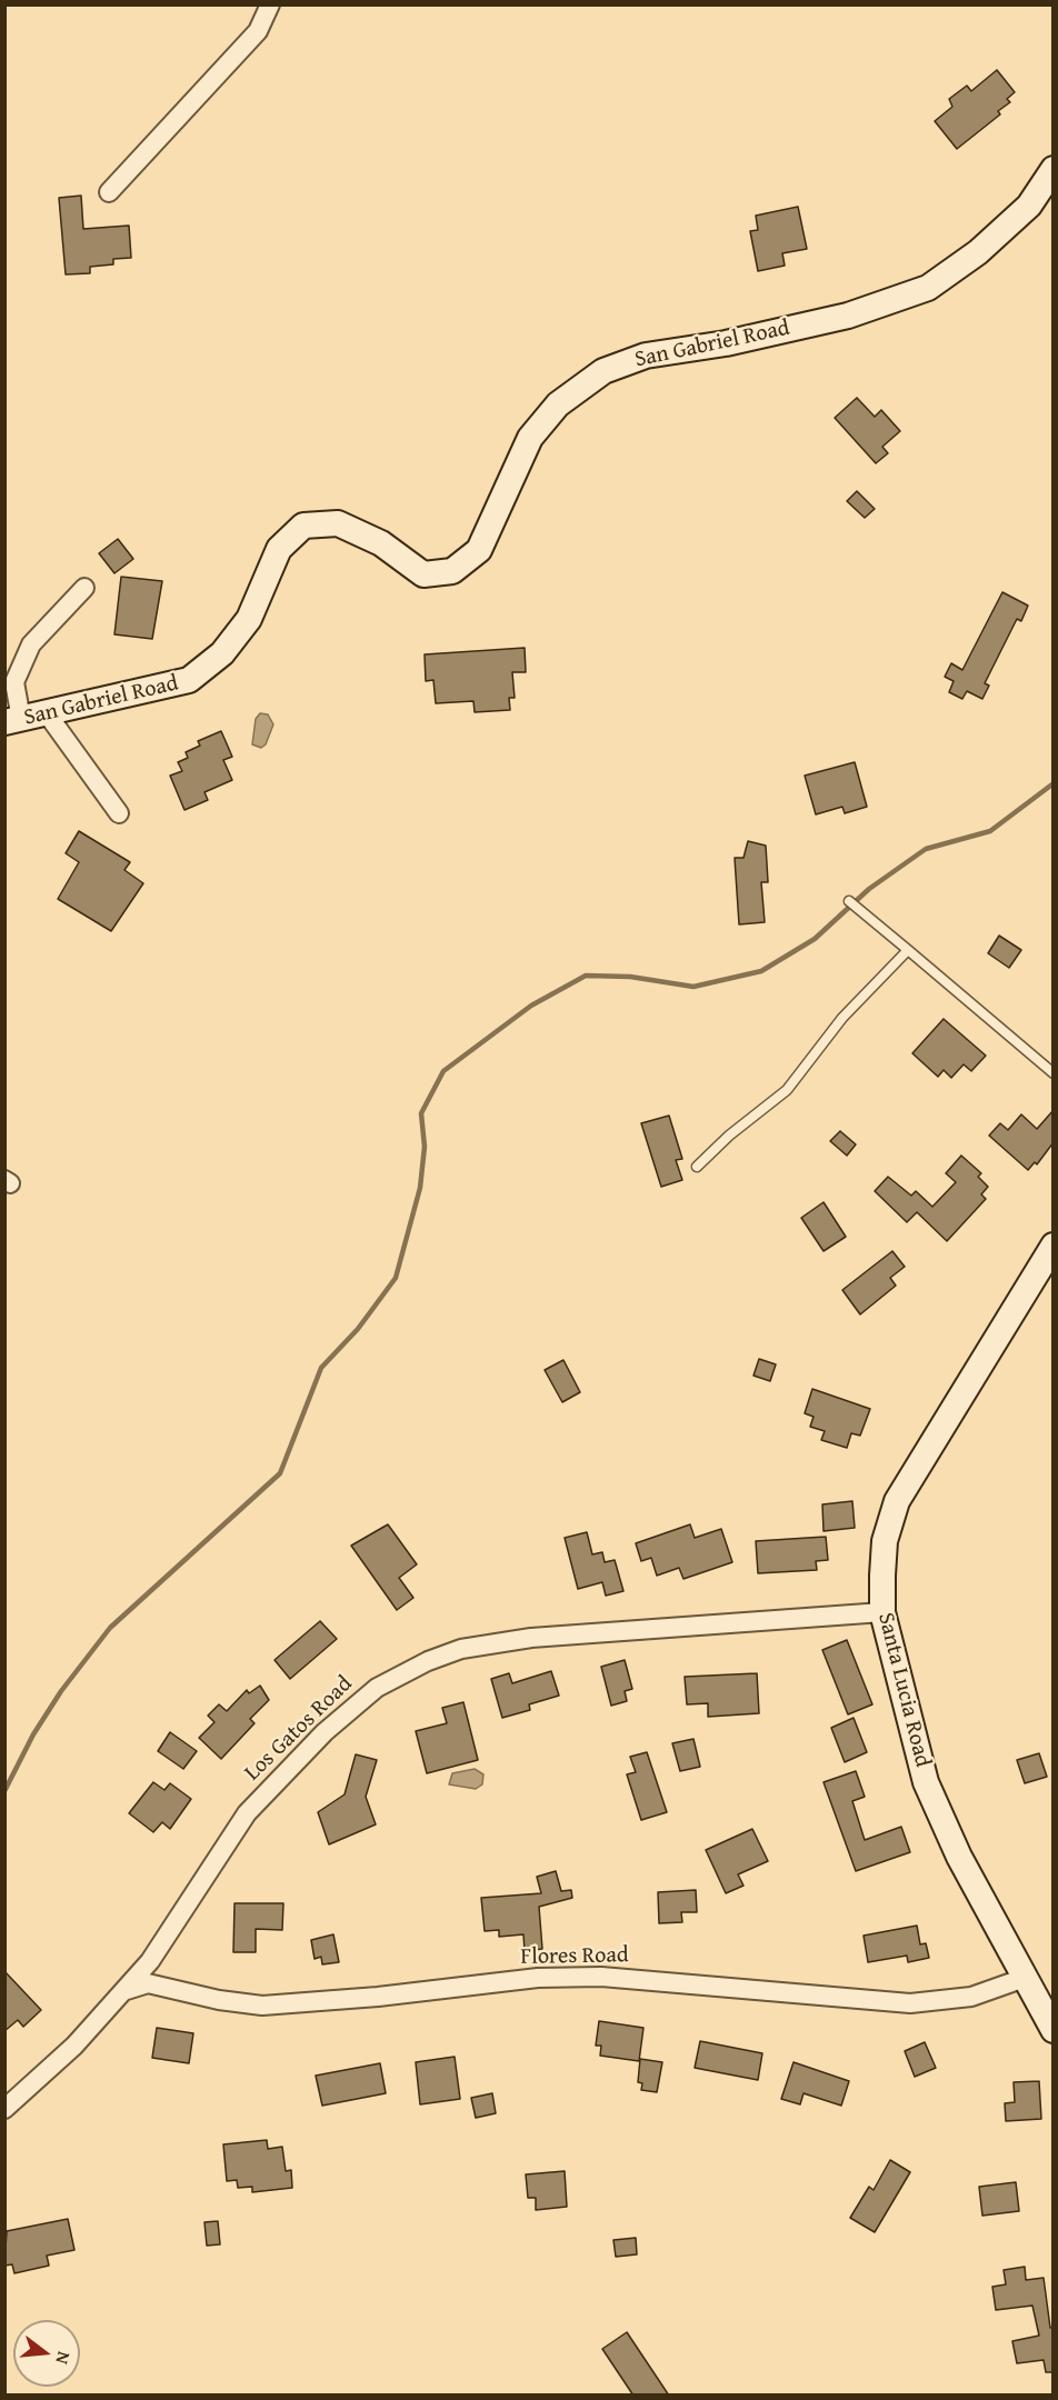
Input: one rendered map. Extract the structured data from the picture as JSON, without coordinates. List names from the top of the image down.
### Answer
{
  "streets": {
    "street": [
      "San Gabriel Road",
      "Santa Lucia Road",
      "Los Gatos Road",
      "Flores Road"
    ]
  },
  "crossings": [
    ["Santa Lucia Road", "Los Gatos Road"],
    ["Santa Lucia Road", "Flores Road"],
    ["Los Gatos Road", "Flores Road"]
  ],
  "north": "right"
}
